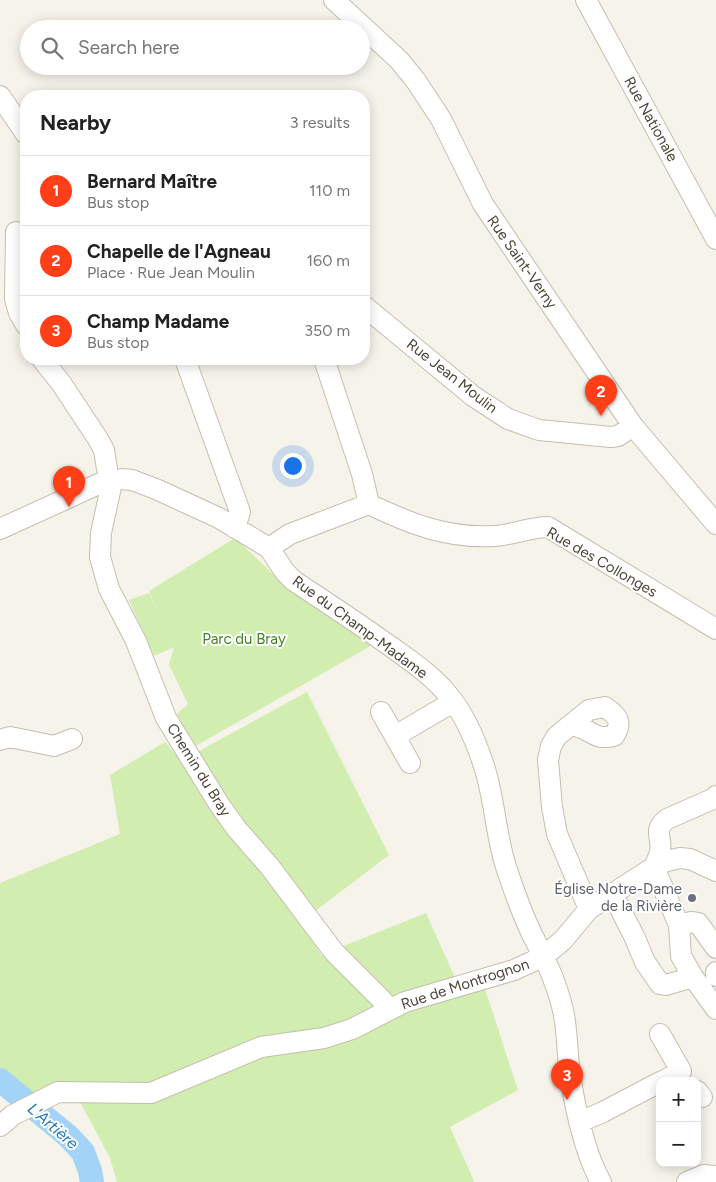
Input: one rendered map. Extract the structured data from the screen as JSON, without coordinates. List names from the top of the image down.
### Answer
{
  "streets": {
    "street": [
      "Rue Nationale",
      "Rue Saint-Verny",
      "Rue Jean Moulin",
      "Rue des Collonges",
      "Rue du Champ-Madame",
      "Chemin du Bray",
      "Rue de Montrognon"
    ]
  },
  "crossings": [
    ["Rue Saint-Verny", "Rue Jean Moulin"],
    ["Rue du Champ-Madame", "Rue de Montrognon"],
    ["Chemin du Bray", "Rue de Montrognon"]
  ],
  "water": ["L'Artière"],
  "parks": ["Parc du Bray"],
  "places": ["Église Notre-Dame de la Rivière"],
  "page": {
    "search": "Search here",
    "heading": ["Nearby", "3 results"],
    "list": [
      {
        "mark": "1",
        "name": "Bernard Maître",
        "note": "Bus stop",
        "value": "110 m"
      },
      {
        "mark": "2",
        "name": "Chapelle de l'Agneau",
        "note": "Place · Rue Jean Moulin",
        "value": "160 m"
      },
      {
        "mark": "3",
        "name": "Champ Madame",
        "note": "Bus stop",
        "value": "350 m"
      }
    ],
    "pins": ["2", "1", "3"],
    "map_buttons": ["+", "−"]
  }
}
